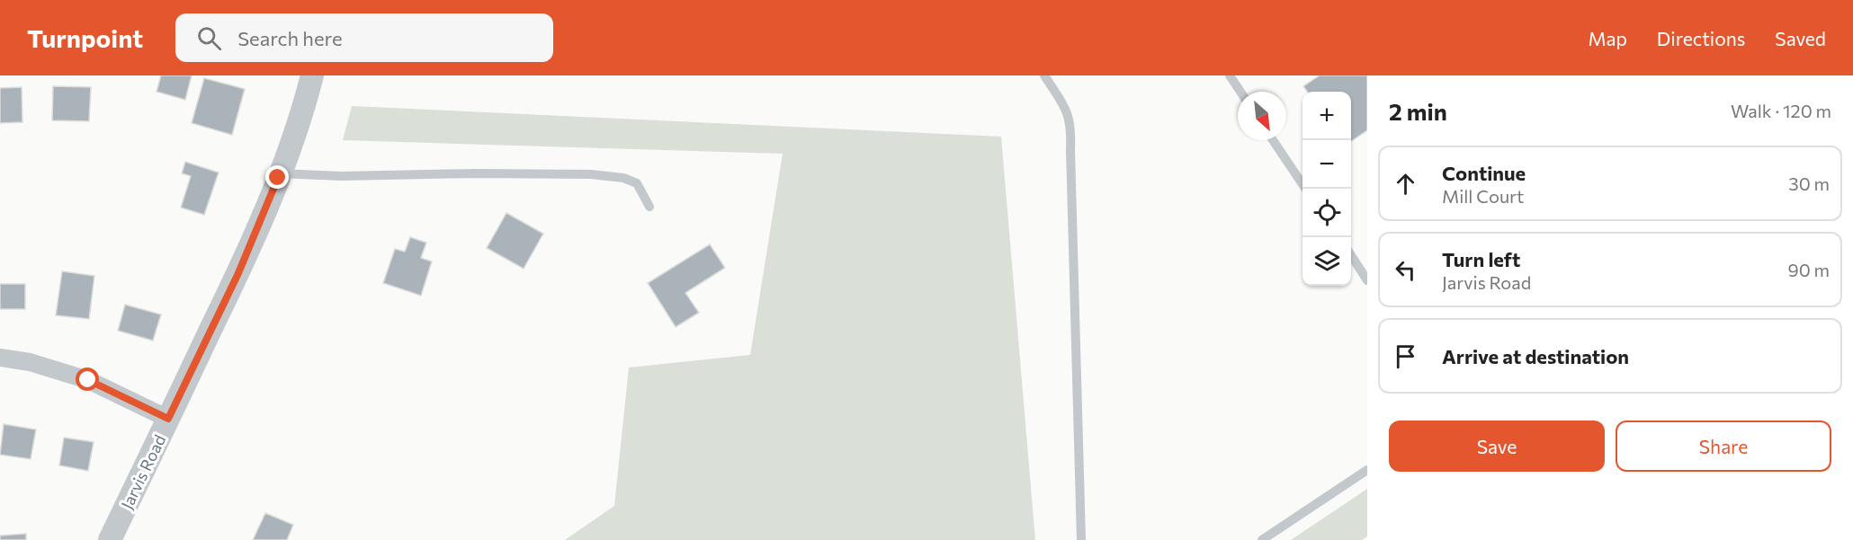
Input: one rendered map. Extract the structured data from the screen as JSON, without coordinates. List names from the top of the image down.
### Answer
{
  "streets": {
    "street": ["Jarvis Road"]
  },
  "north": "bottom right",
  "page": {
    "header": "Turnpoint",
    "search": "Search here",
    "nav": ["Map", "Directions", "Saved"],
    "heading": ["2 min", "Walk · 120 m"],
    "map_buttons": ["+", "−"],
    "list": [
      ["Continue", "Mill Court", "30 m"],
      ["Turn left", "Jarvis Road", "90 m"],
      "Arrive at destination"
    ],
    "buttons": ["Save", "Share"]
  }
}
